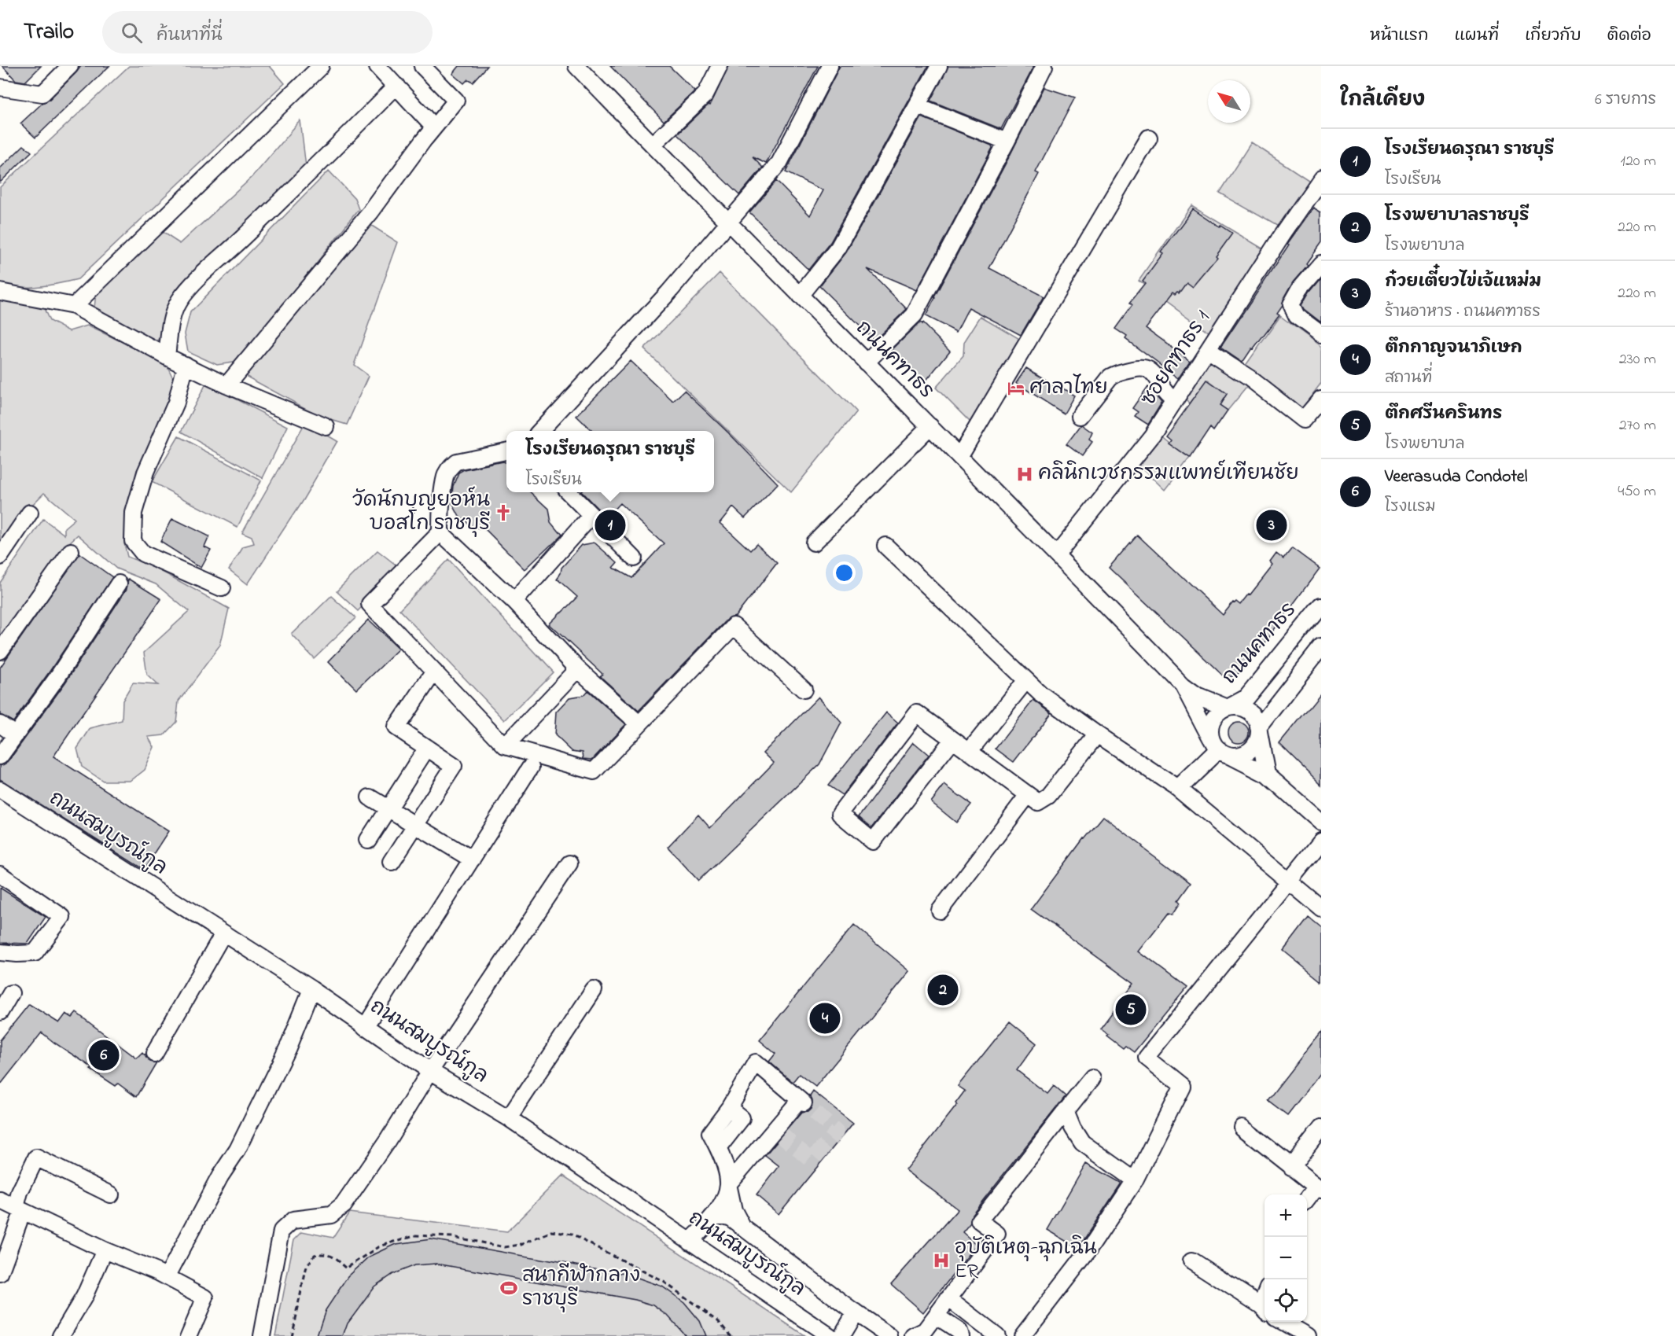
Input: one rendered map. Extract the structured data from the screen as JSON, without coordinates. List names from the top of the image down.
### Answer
{
  "streets": {
    "street": ["ซอยคฑาธร 1", "ถนนคฑาธร", "ถนนสมบูรณ์กูล"]
  },
  "crossings": [
    ["ซอยคฑาธร 1", "ถนนคฑาธร"]
  ],
  "places": {
    "hotel": ["ศาลาไทย"],
    "hospital": ["คลินิกเวชกรรมแพทย์เทียนชัย", "อุบัติเหตุ-ฉุกเฉิน ER"],
    "church": ["วัดนักบุญยอห์น บอสโก ราชบุรี"],
    "sports": ["สนากีฬากลาง ราชบุรี"]
  },
  "north": "top left",
  "page": {
    "header": "Trailo",
    "search": "ค้นหาที่นี่",
    "nav": [
      "หน้าแรก",
      "แผนที่",
      "เกี่ยวกับ",
      "ติดต่อ"
    ],
    "heading": ["ใกล้เคียง", "6 รายการ"],
    "list": [
      {
        "mark": "1",
        "name": "โรงเรียนดรุณา ราชบุรี",
        "note": "โรงเรียน",
        "value": "120 m"
      },
      {
        "mark": "2",
        "name": "โรงพยาบาลราชบุรี",
        "note": "โรงพยาบาล",
        "value": "220 m"
      },
      {
        "mark": "3",
        "name": "ก๋วยเตี๋ยวไข่เจ้แหม่ม",
        "note": "ร้านอาหาร · ถนนคฑาธร",
        "value": "220 m"
      },
      {
        "mark": "4",
        "name": "ตึกกาญจนาภิเษก",
        "note": "สถานที่",
        "value": "230 m"
      },
      {
        "mark": "5",
        "name": "ตึกศรีนครินทร",
        "note": "โรงพยาบาล",
        "value": "270 m"
      },
      {
        "mark": "6",
        "name": "Veerasuda Condotel",
        "note": "โรงแรม",
        "value": "450 m"
      }
    ],
    "popup": ["โรงเรียนดรุณา ราชบุรี", "โรงเรียน"],
    "pins": [
      "1",
      "3",
      "2",
      "5",
      "4",
      "6"
    ],
    "map_buttons": ["+", "−"]
  }
}
